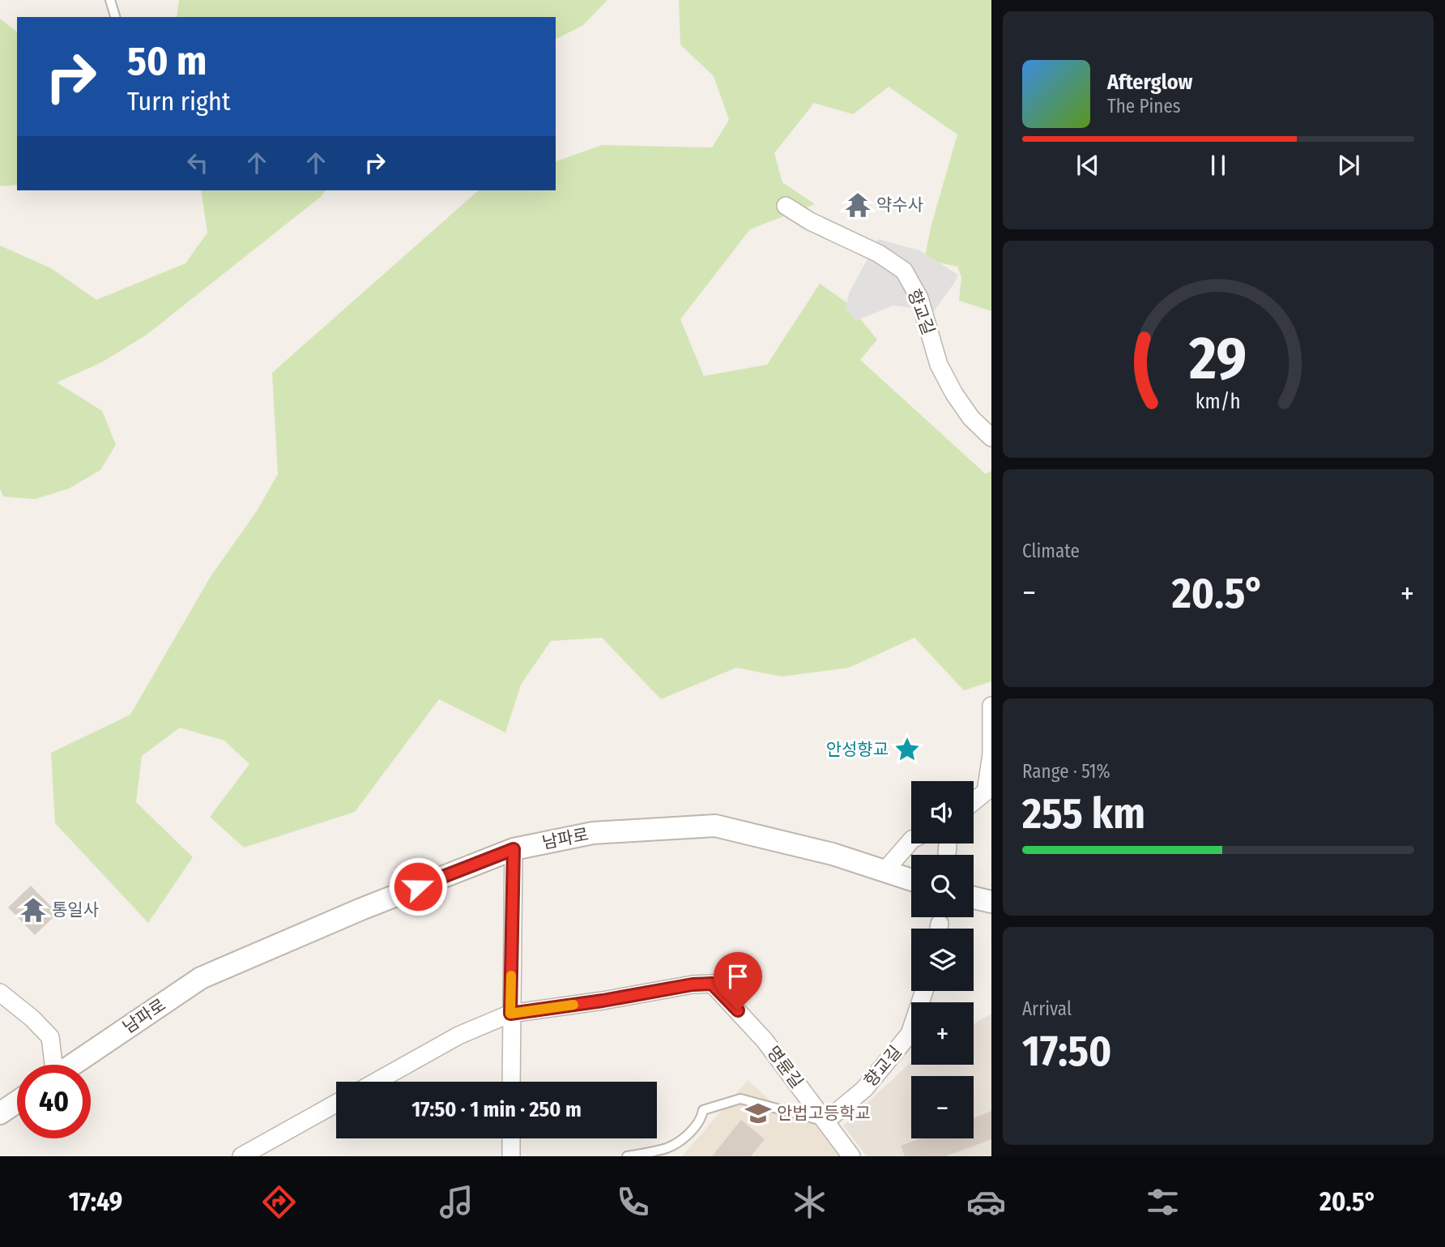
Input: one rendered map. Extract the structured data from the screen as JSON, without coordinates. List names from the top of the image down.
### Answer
{
  "streets": {
    "street": ["향교길", "남파로", "명륜길"]
  },
  "crossings": [
    ["향교길", "명륜길"]
  ],
  "places": {
    "temple": ["약수사", "통일사"],
    "place": ["안성향교"],
    "school or university": ["안법고등학교"]
  },
  "page": {
    "turn": ["50 m", "Turn right"],
    "song": ["Afterglow", "The Pines"],
    "tile": [
      "Climate",
      ["Range · 51%", "255 km"],
      ["Arrival", "17:50"]
    ],
    "heat": ["−", "20.5°", "+"],
    "map_buttons": ["+", "−"],
    "limit": "40",
    "trip": "17:50 · 1 min · 250 m",
    "tabs": ["17:49", "20.5°"],
    "gauge": ["29", "km/h"]
  }
}
